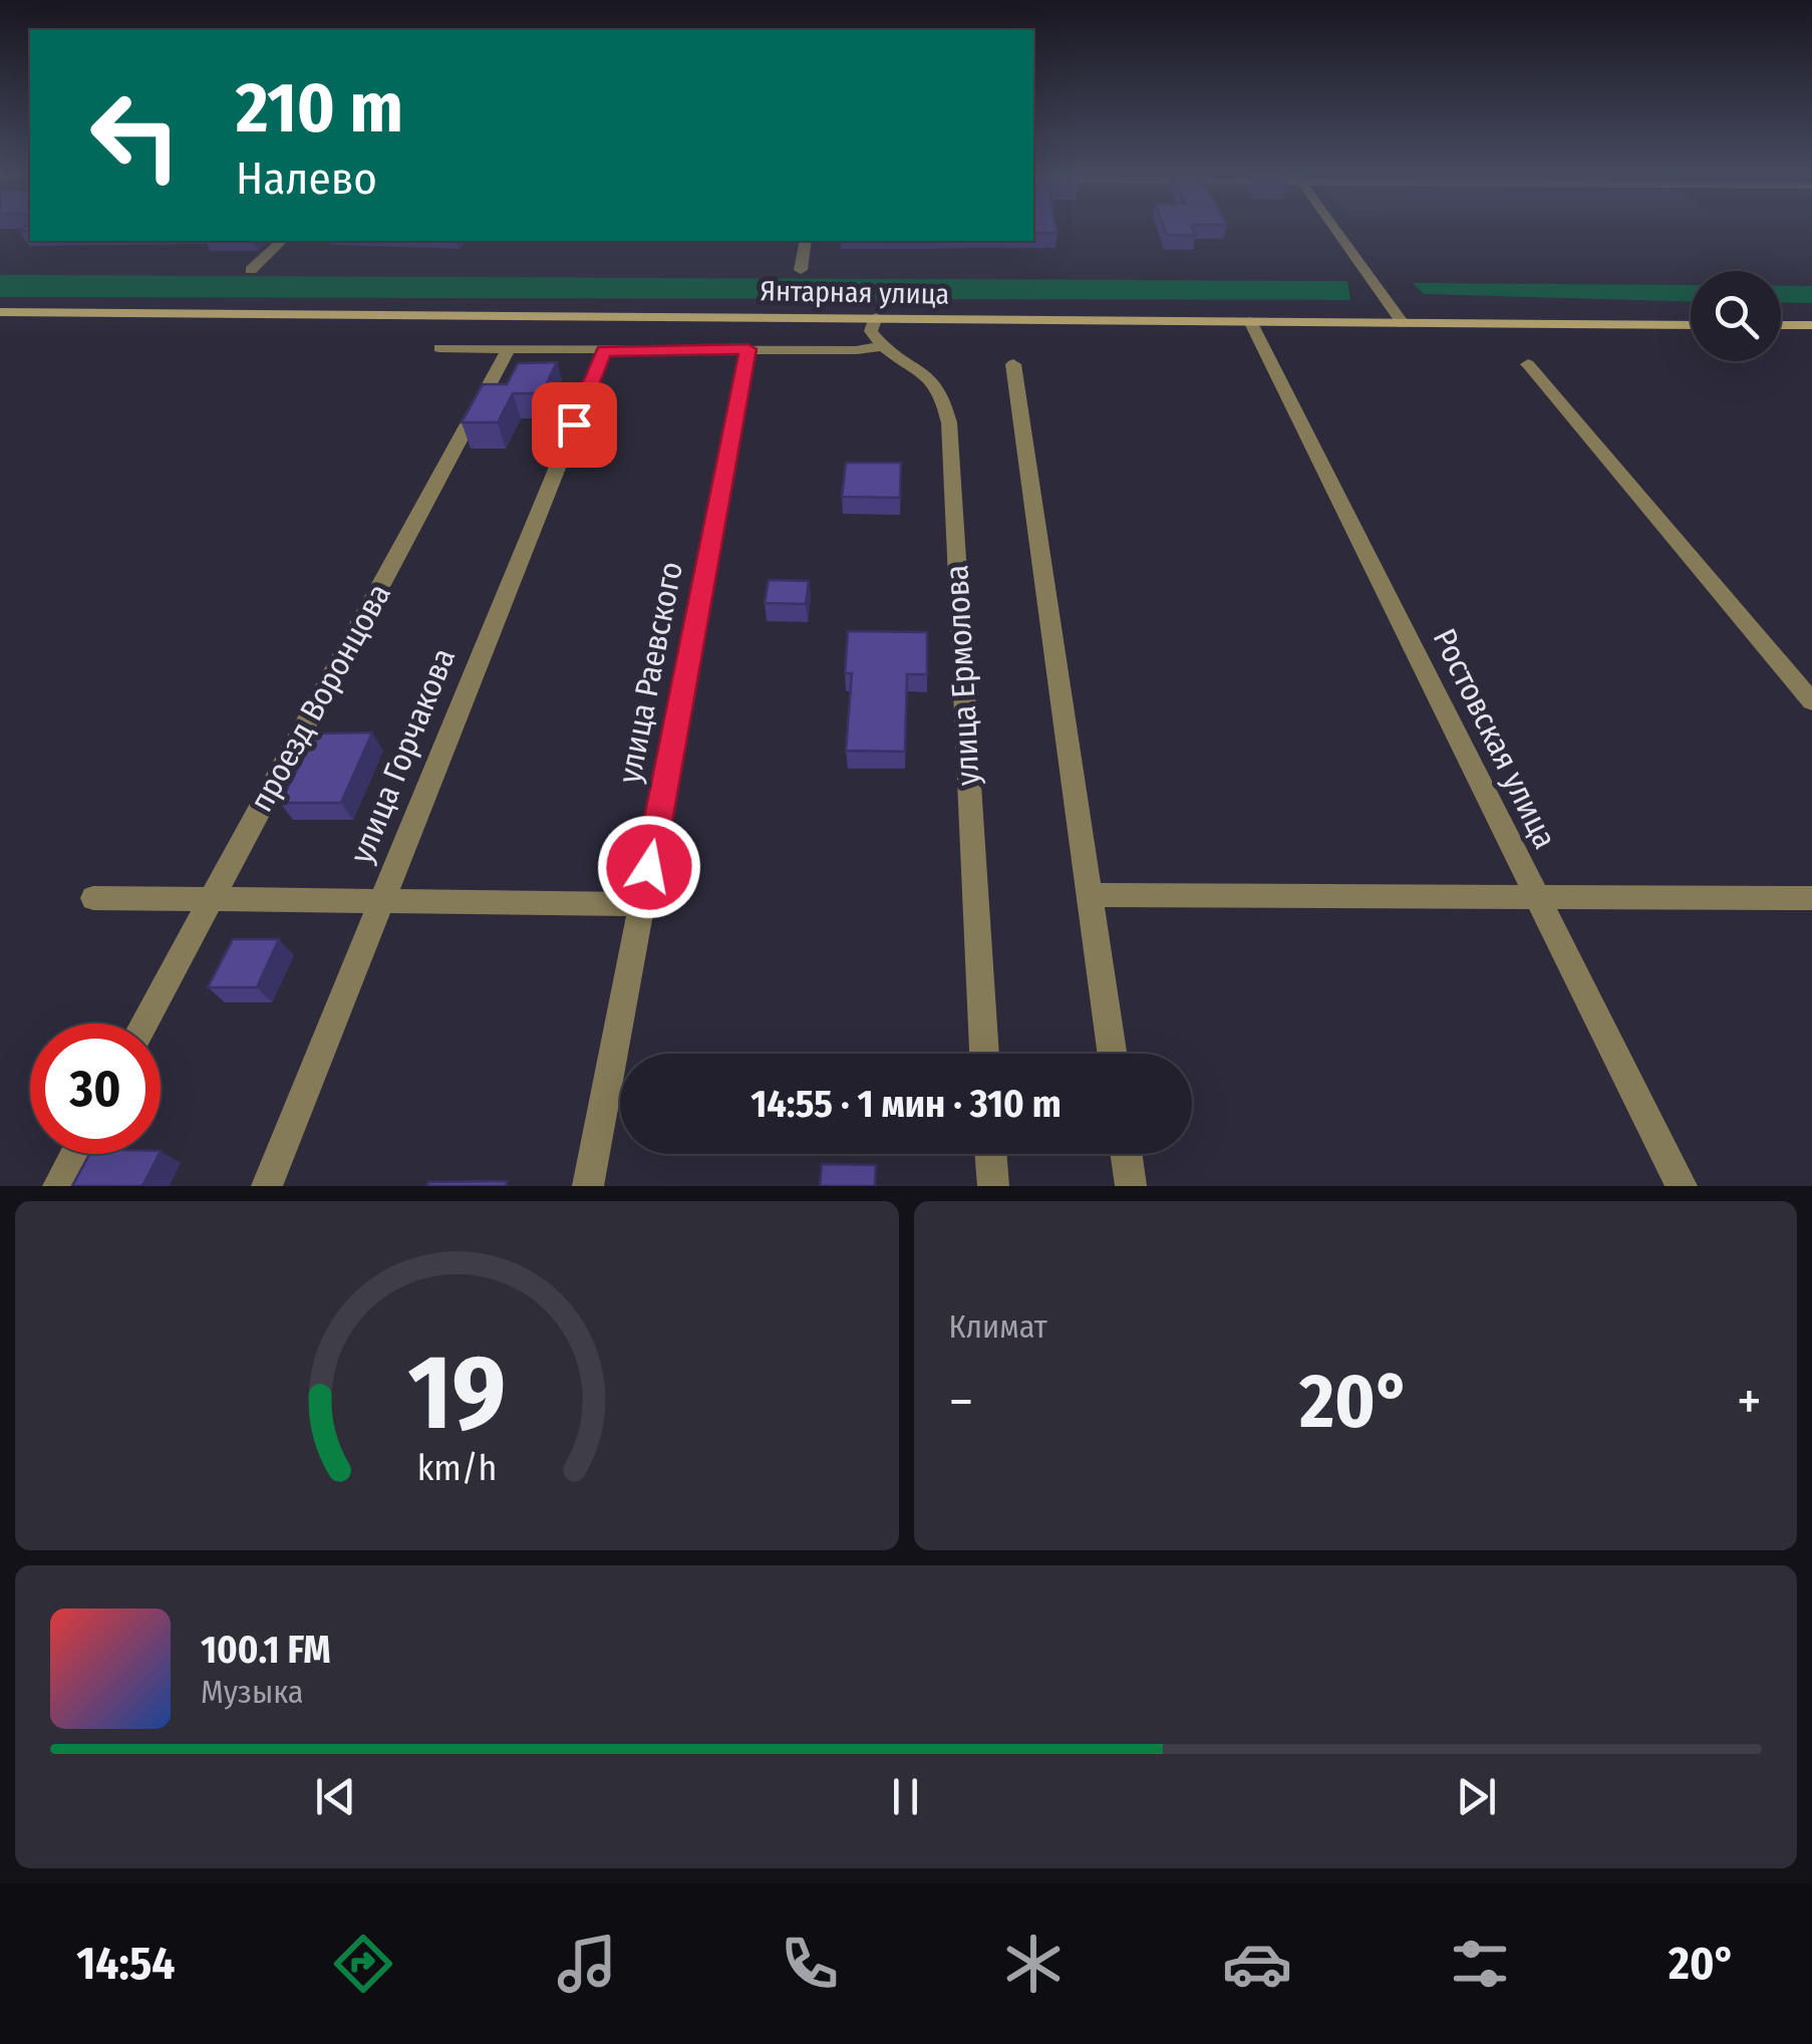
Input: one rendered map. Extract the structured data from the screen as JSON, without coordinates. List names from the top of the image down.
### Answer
{
  "streets": {
    "street": [
      "Янтарная улица",
      "улица Раевского",
      "улица Ермолова",
      "проезд Воронцова",
      "Ростовская улица",
      "улица Горчакова"
    ]
  },
  "crossings": [
    ["Янтарная улица", "Ростовская улица"]
  ],
  "page": {
    "turn": ["210 m", "Налево"],
    "limit": "30",
    "trip": "14:55 · 1 мин · 310 m",
    "tile": "Климат",
    "heat": ["−", "20°", "+"],
    "song": ["100.1 FM", "Музыка"],
    "tabs": ["14:54", "20°"],
    "gauge": ["19", "km/h"]
  }
}
